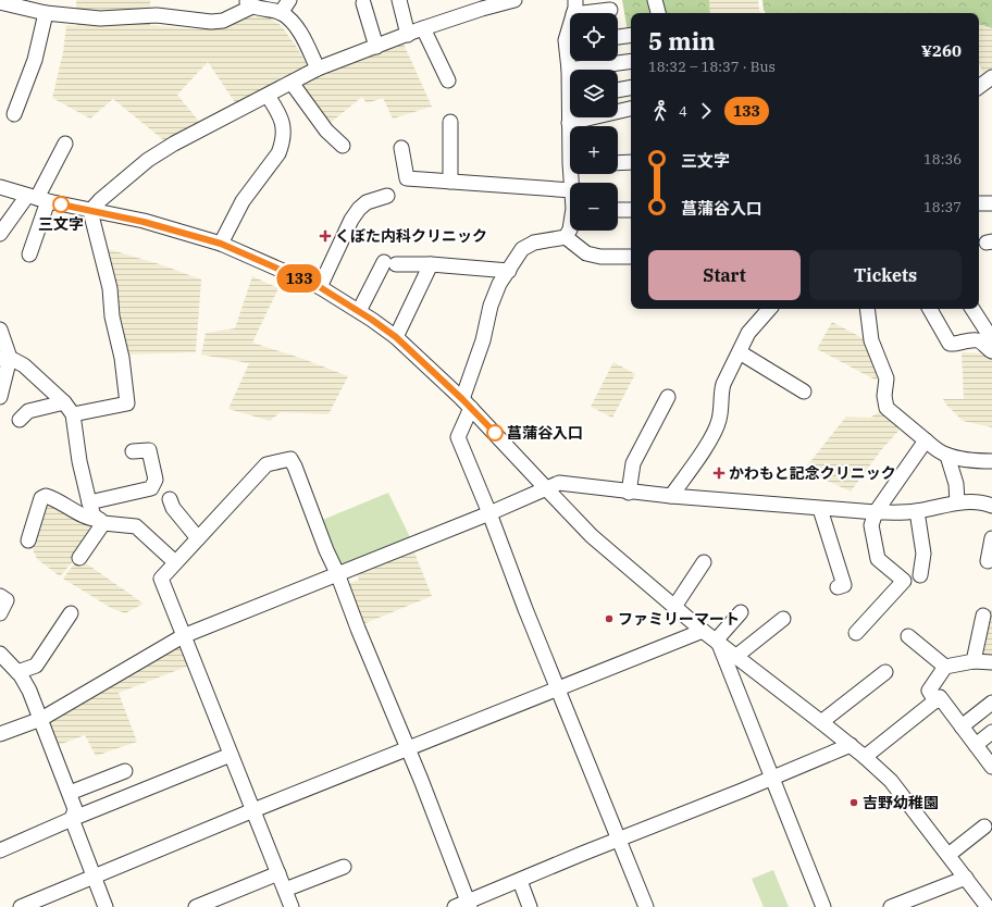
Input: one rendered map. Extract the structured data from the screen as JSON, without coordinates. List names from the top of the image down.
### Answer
{
  "places": {
    "other": [
      "三文字",
      "菖蒲谷入口",
      "ファミリーマート",
      "吉野幼稚園"
    ],
    "health": ["くぼた内科クリニック", "かわもと記念クリニック"]
  },
  "lines": ["bus line 133"],
  "page": {
    "on_map": "133",
    "map_buttons": ["+", "−"],
    "heading": ["5 min", "18:32 – 18:37 · Bus", "¥260"],
    "legs": ["4", "133"],
    "list": [
      {
        "name": "三文字",
        "value": "18:36"
      },
      {
        "name": "菖蒲谷入口",
        "value": "18:37"
      }
    ],
    "buttons": ["Start", "Tickets"]
  }
}
